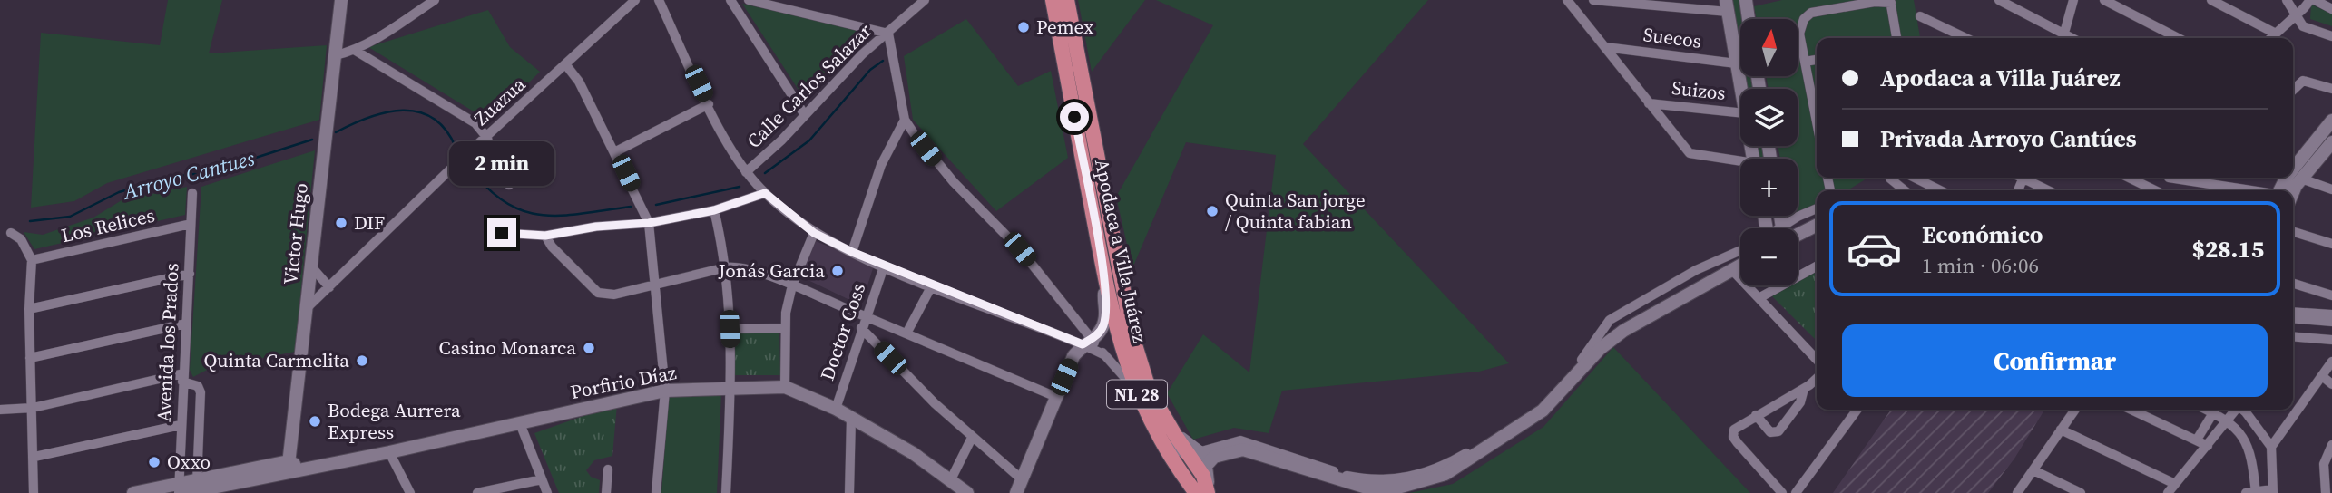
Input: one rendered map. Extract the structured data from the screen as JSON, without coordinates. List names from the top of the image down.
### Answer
{
  "streets": {
    "main road": ["Apodaca a Villa Juárez", "NL 28"],
    "street": [
      "Suecos",
      "Calle Carlos Salazar",
      "Suizos",
      "Zuazua",
      "Los Relices",
      "Victor Hugo",
      "Doctor Coss",
      "Avenida los Prados",
      "Porfirio Díaz"
    ]
  },
  "crossings": [
    ["Zuazua", "Victor Hugo"],
    ["Los Relices", "Avenida los Prados"],
    ["Victor Hugo", "Porfirio Díaz"],
    ["Doctor Coss", "Porfirio Díaz"],
    ["Avenida los Prados", "Porfirio Díaz"]
  ],
  "water": ["Arroyo Cantues"],
  "places": [
    "Pemex",
    "Quinta San jorge / Quinta fabian",
    "DIF",
    "Jonás Garcia",
    "Casino Monarca",
    "Quinta Carmelita",
    "Bodega Aurrera Express",
    "Oxxo"
  ],
  "north": "top",
  "page": {
    "map_buttons": ["+", "−"],
    "banner": ["Apodaca a Villa Juárez", "Privada Arroyo Cantúes"],
    "bubble": "2 min",
    "list": [
      {
        "name": "Económico",
        "note": "1 min · 06:06",
        "value": "$28.15"
      }
    ],
    "buttons": "Confirmar"
  }
}
